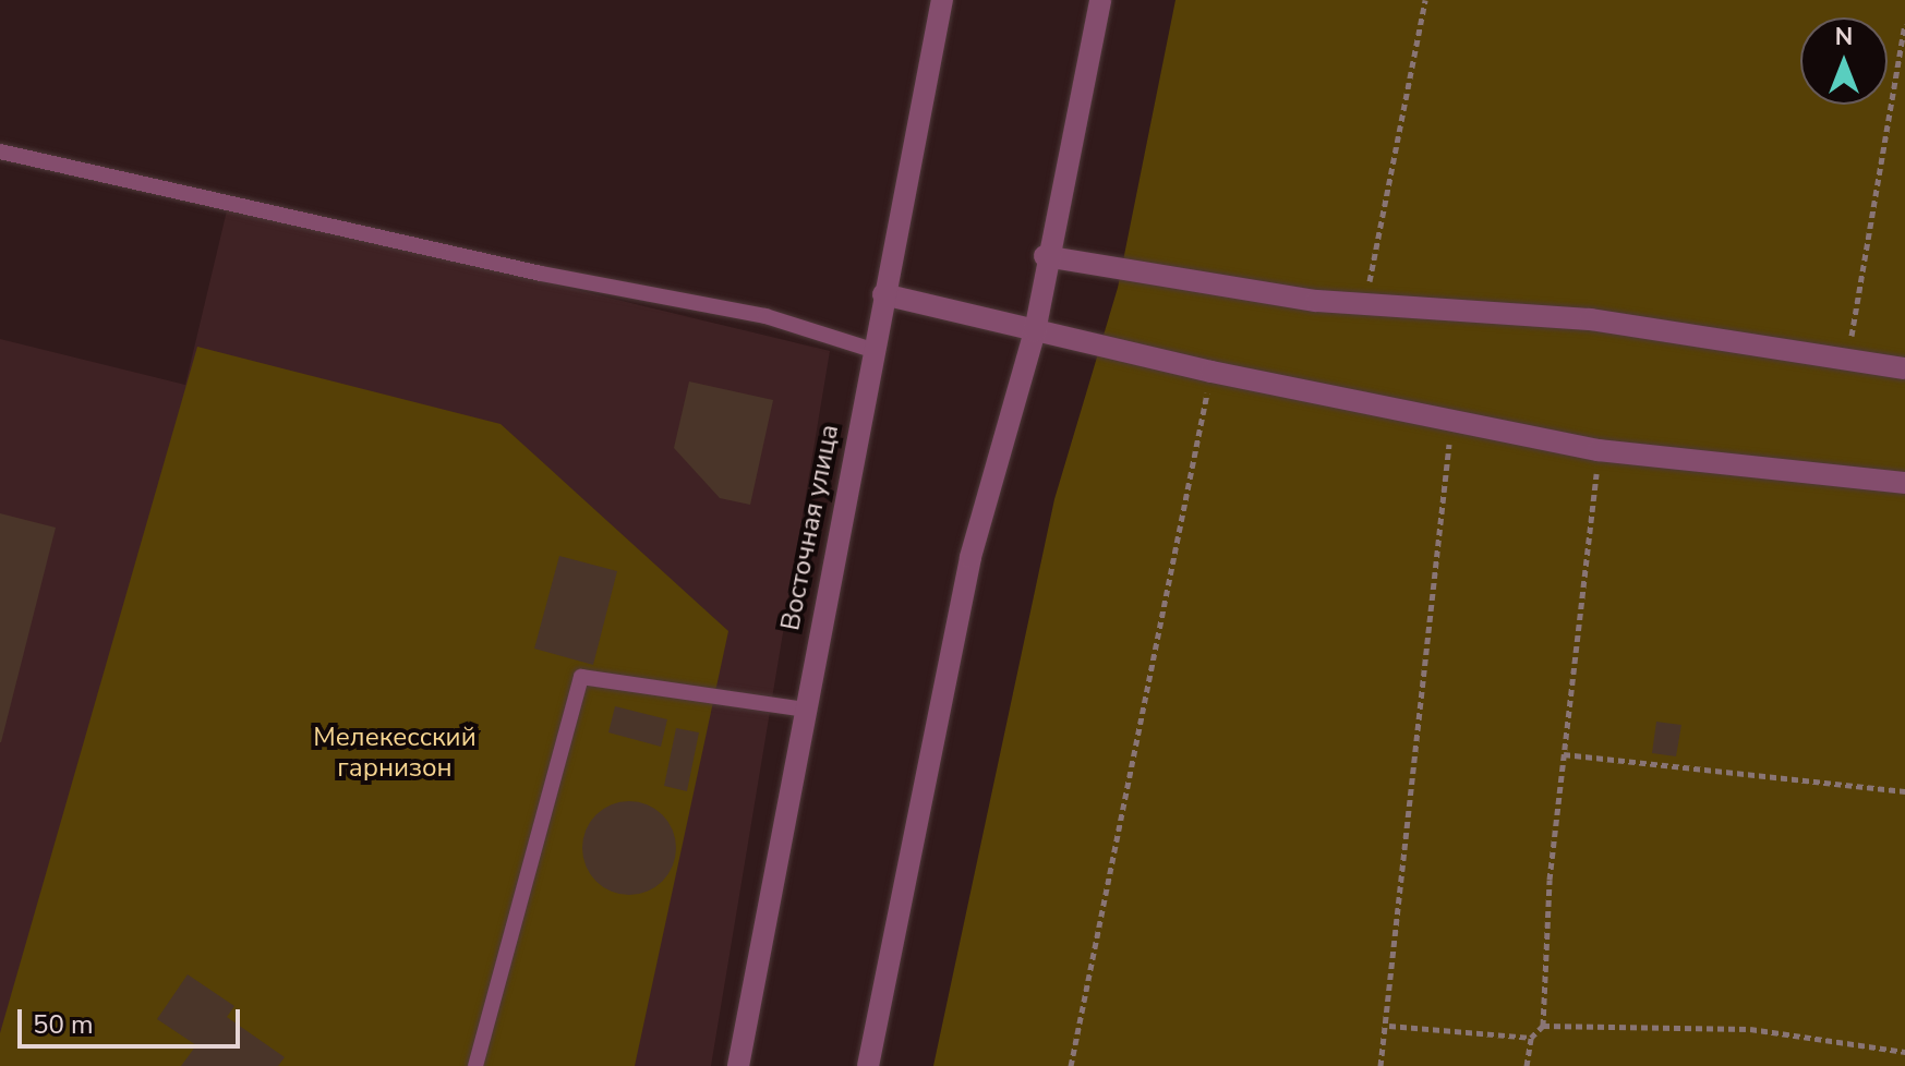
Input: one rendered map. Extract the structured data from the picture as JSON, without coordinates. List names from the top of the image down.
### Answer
{
  "streets": {
    "street": ["Восточная улица"]
  },
  "parks": ["Мелекесский гарнизон"],
  "scale_bar": "50 m",
  "north": "top"
}
